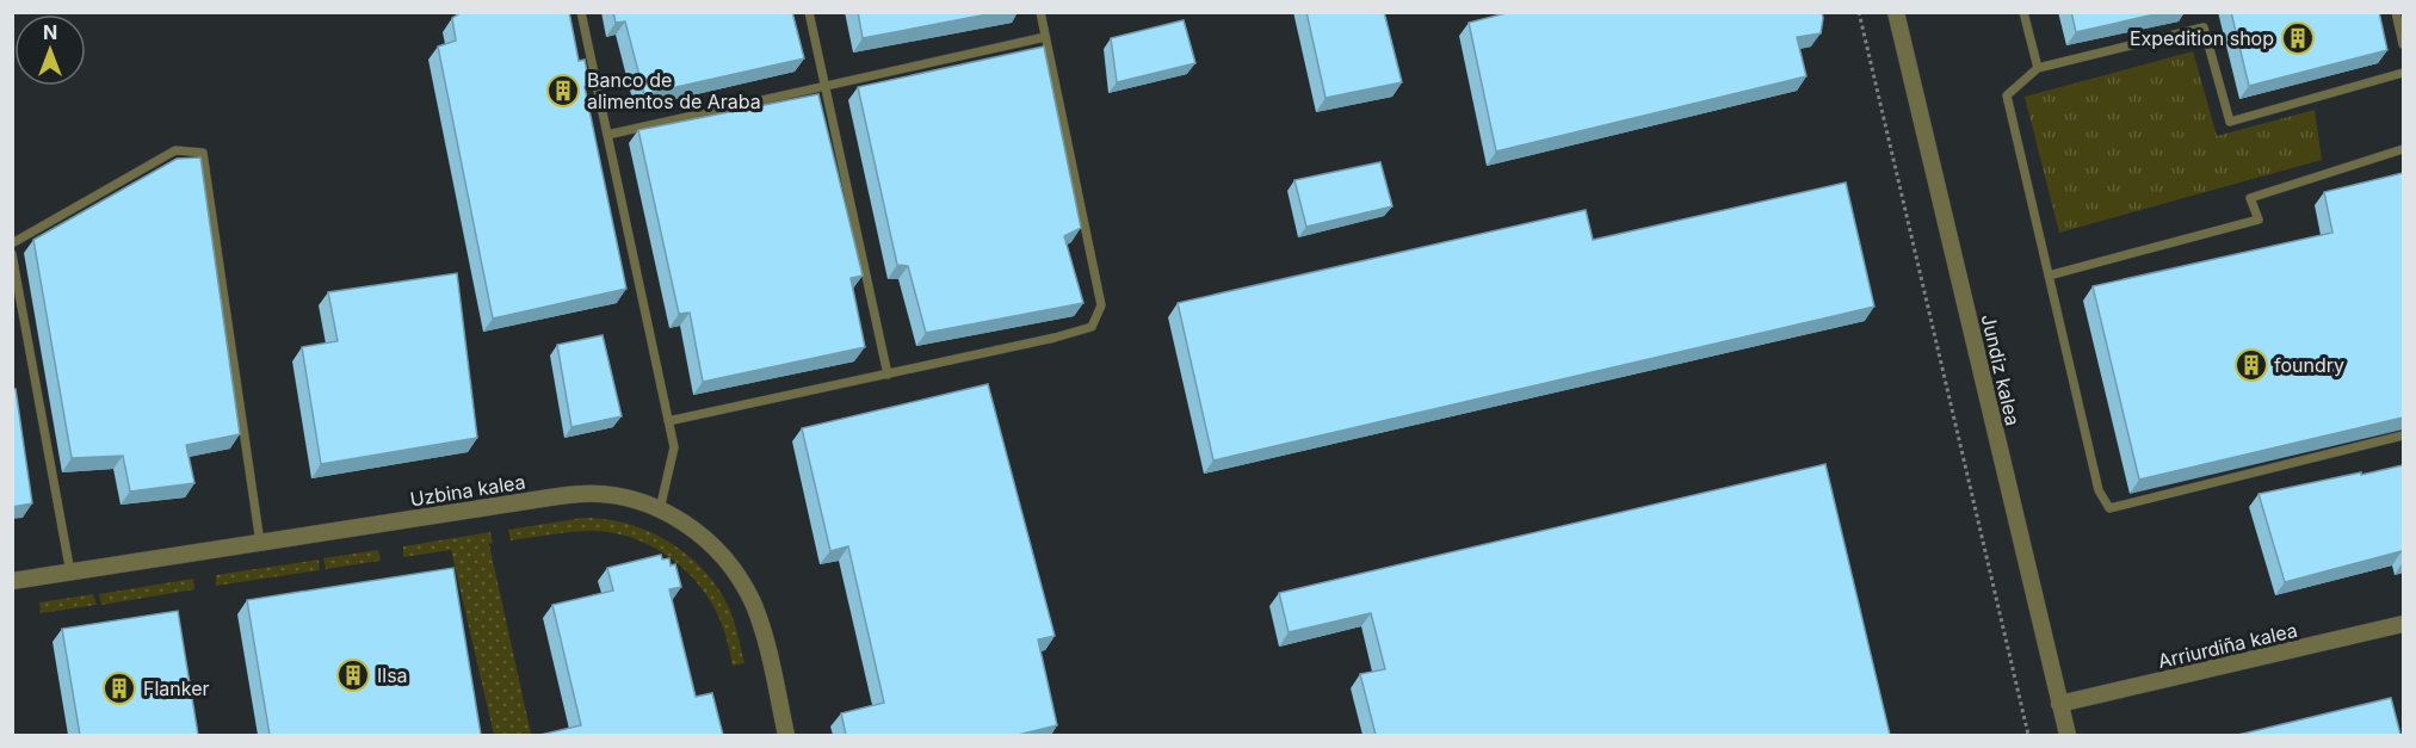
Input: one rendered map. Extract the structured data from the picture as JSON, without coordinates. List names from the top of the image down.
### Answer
{
  "streets": {
    "street": ["Jundiz kalea", "Uzbina kalea", "Arriurdiña kalea"]
  },
  "crossings": [
    ["Jundiz kalea", "Arriurdiña kalea"]
  ],
  "places": {
    "building": [
      "Expedition shop",
      "Banco de alimentos de Araba",
      "foundry",
      "Ilsa",
      "Flanker"
    ]
  },
  "north": "top"
}
